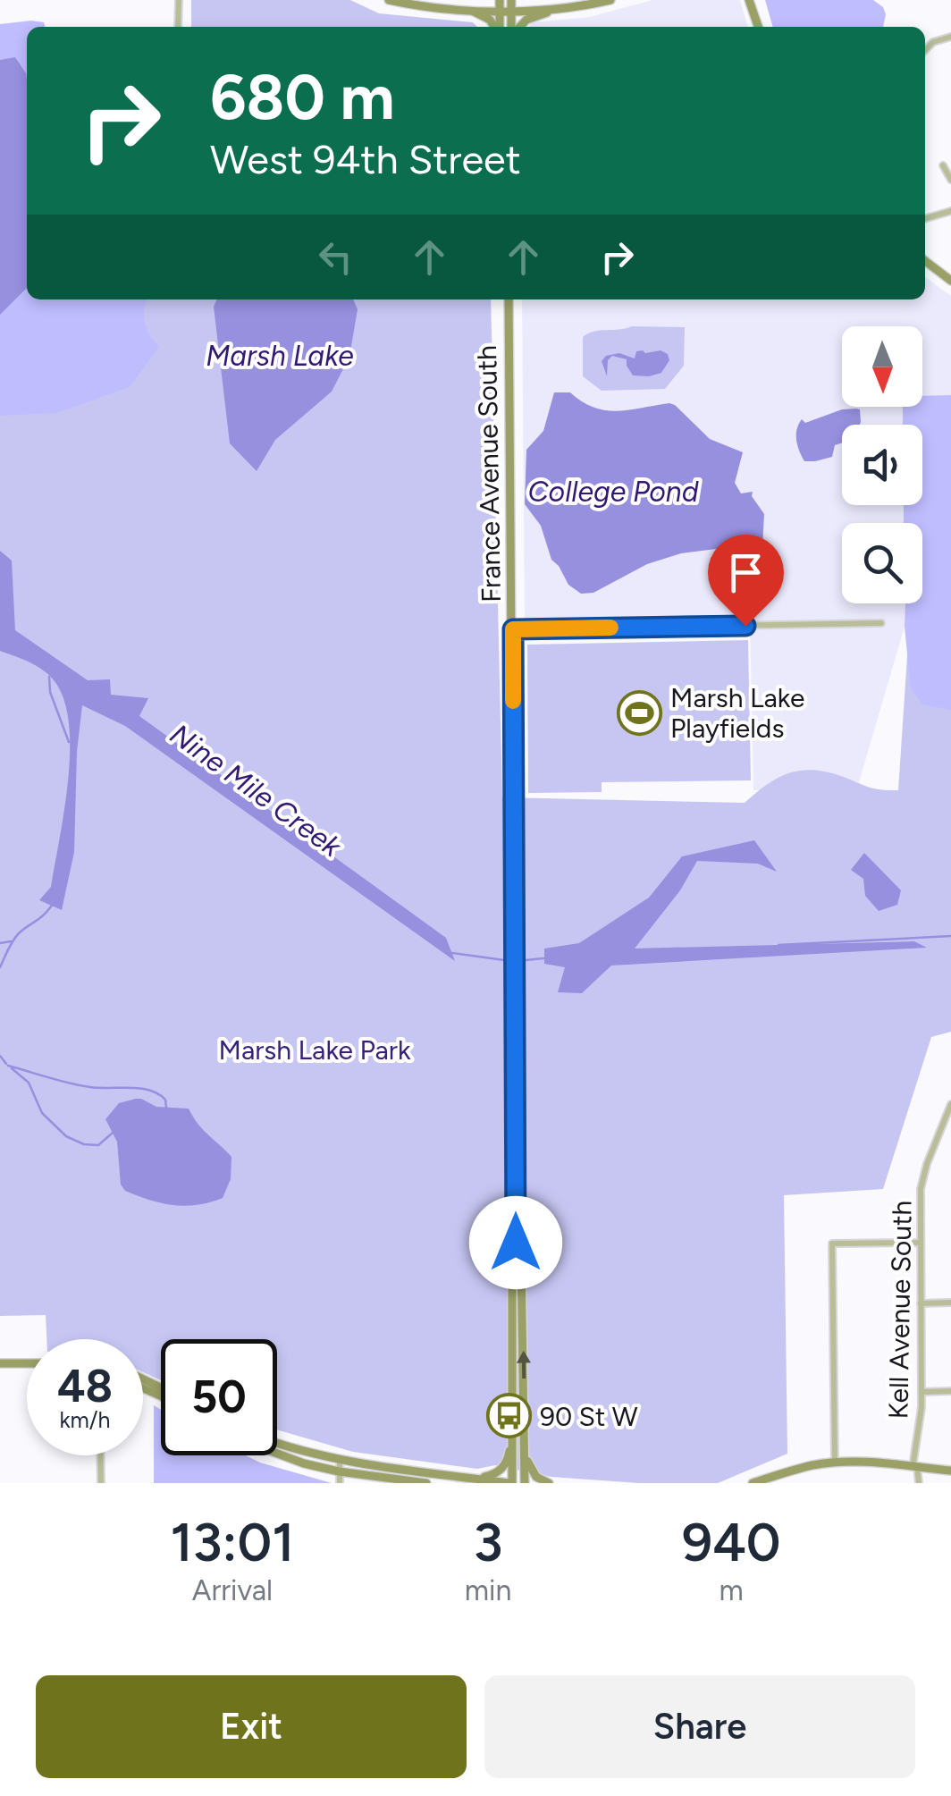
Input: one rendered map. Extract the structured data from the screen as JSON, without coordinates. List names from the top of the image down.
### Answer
{
  "streets": {
    "main road": ["France Avenue South"],
    "street": ["Kell Avenue South"]
  },
  "water": ["Marsh Lake", "College Pond", "Nine Mile Creek"],
  "parks": ["Marsh Lake Park"],
  "places": {
    "sports": ["Marsh Lake Playfields"],
    "bus stop": ["90 St W"]
  },
  "north": "bottom",
  "page": {
    "turn": ["680 m", "West 94th Street"],
    "speed": "48 km/h",
    "limit": "50",
    "eta": [
      "13:01",
      "Arrival",
      "3",
      "min",
      "940",
      "m"
    ],
    "buttons": ["Exit", "Share"]
  }
}
